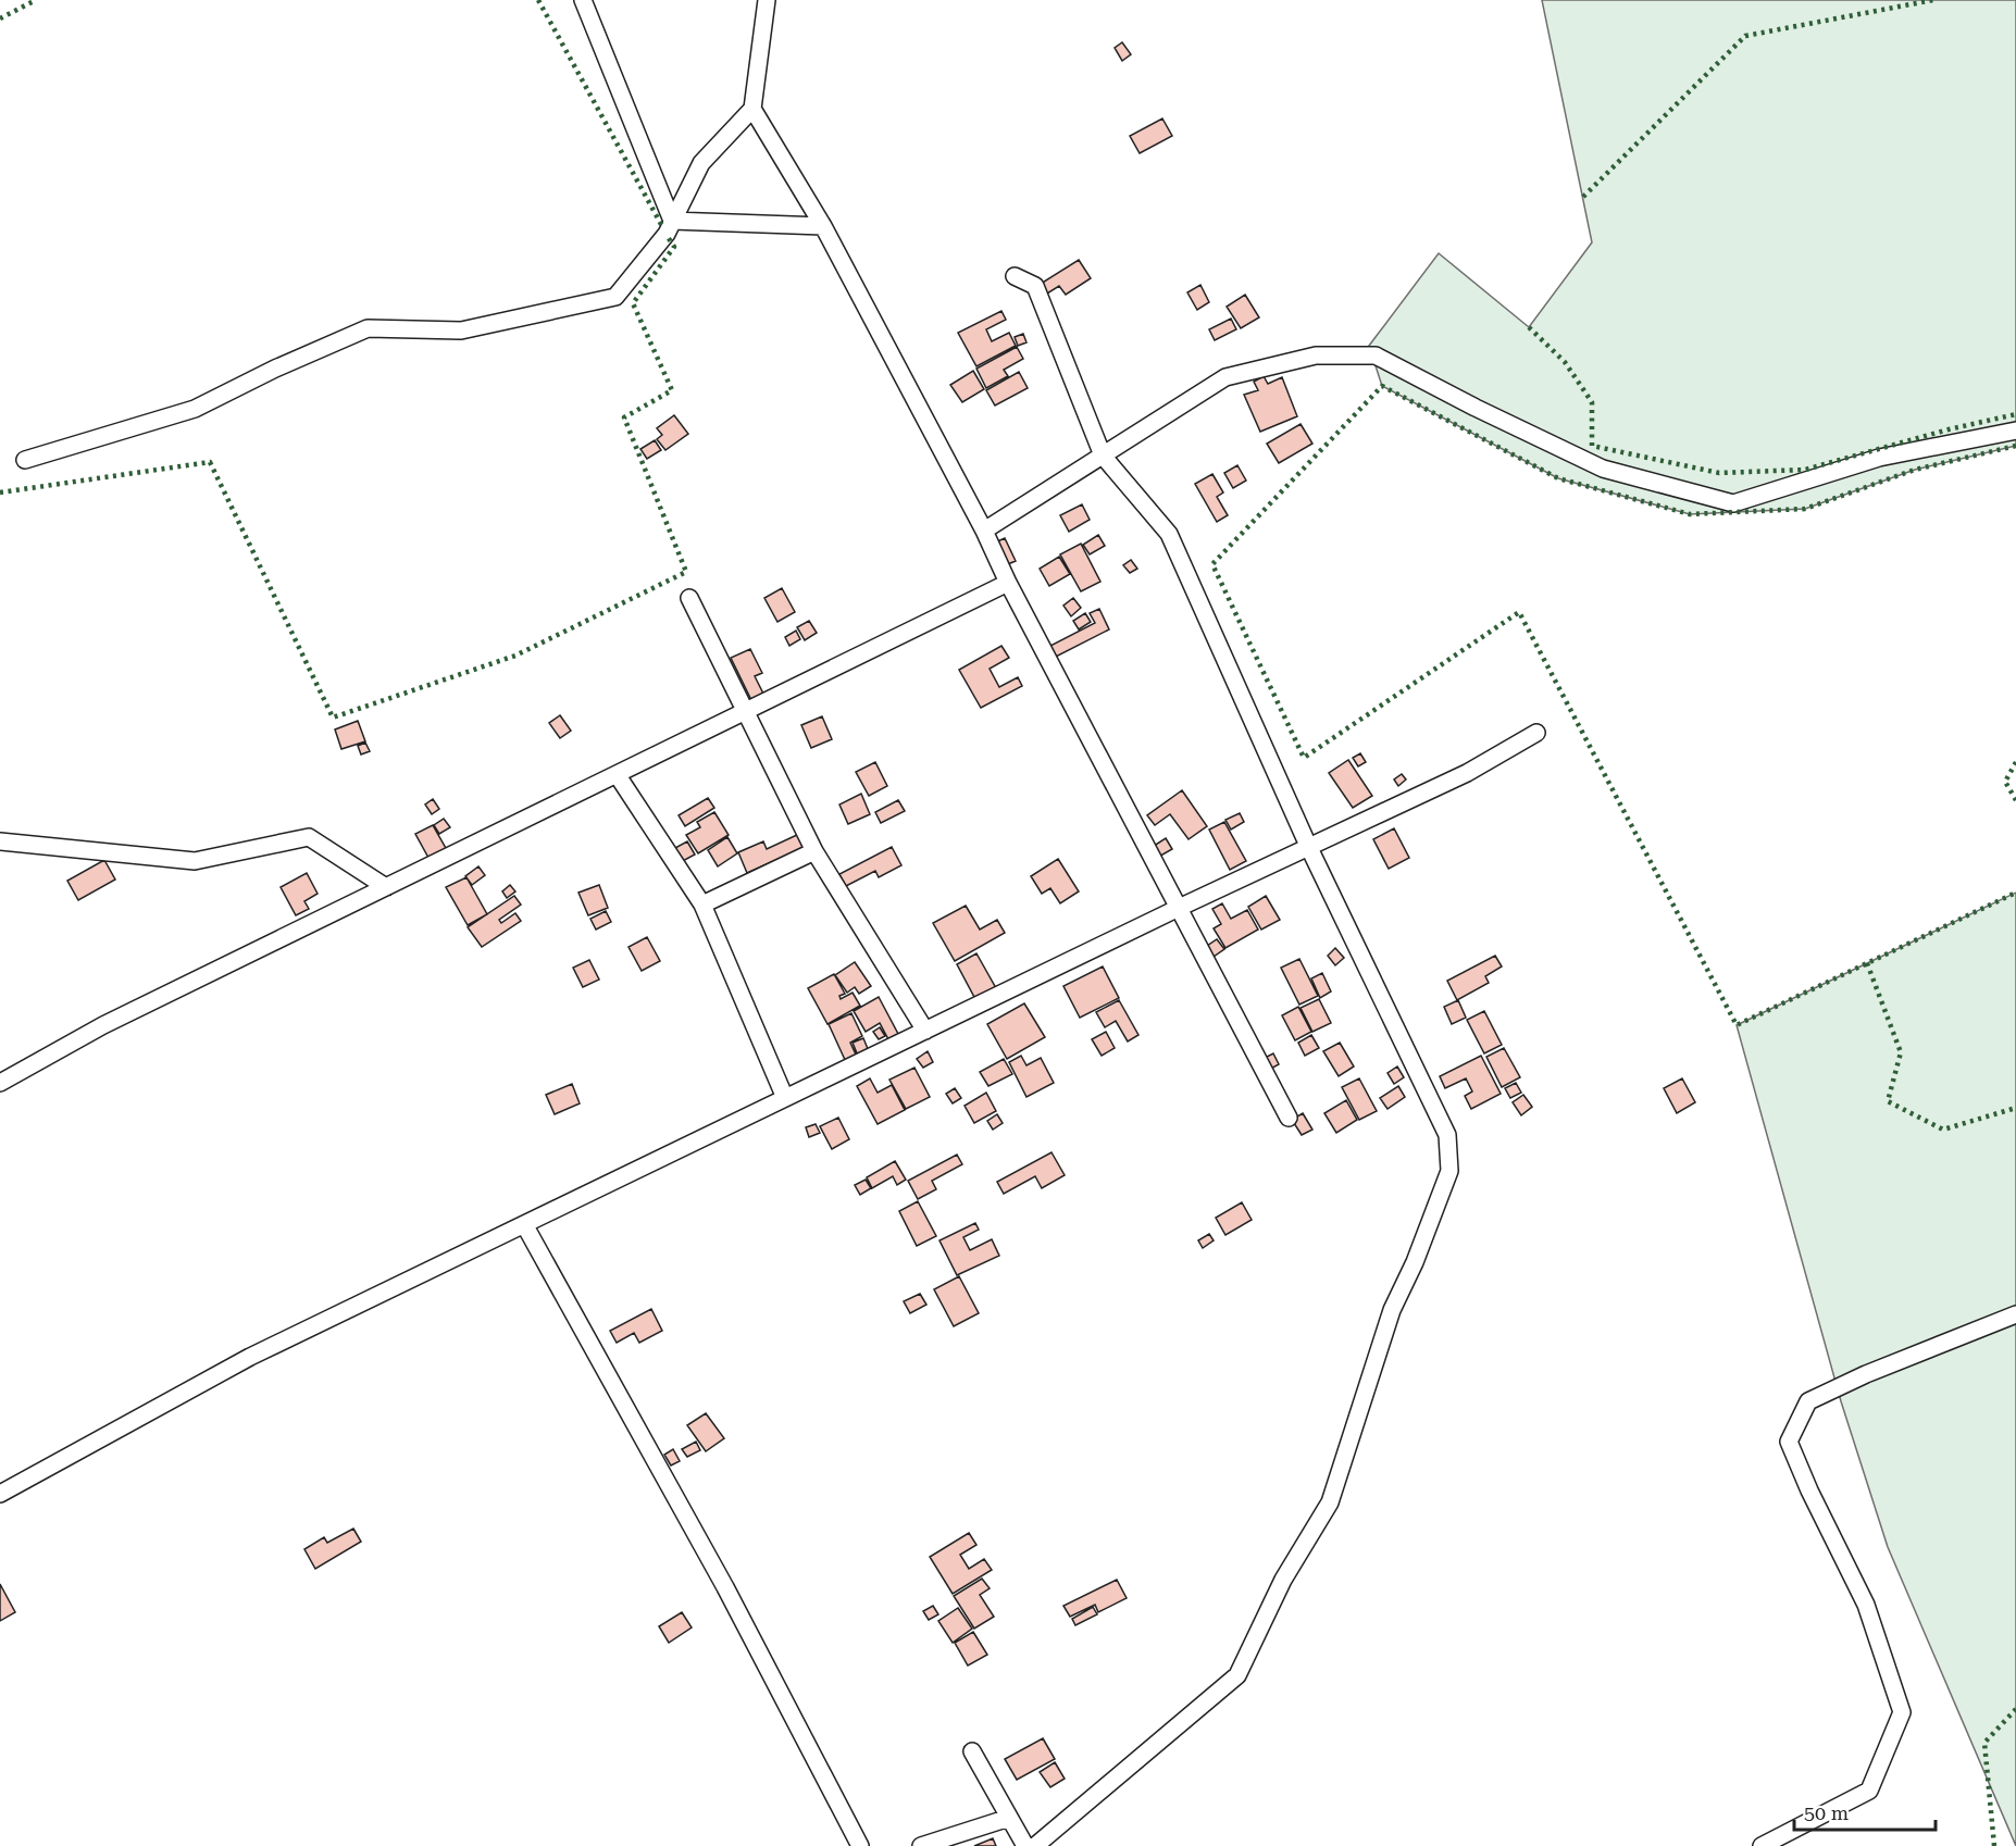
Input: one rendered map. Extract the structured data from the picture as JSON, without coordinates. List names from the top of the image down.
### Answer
{
  "scale_bar": "50 m"
}
